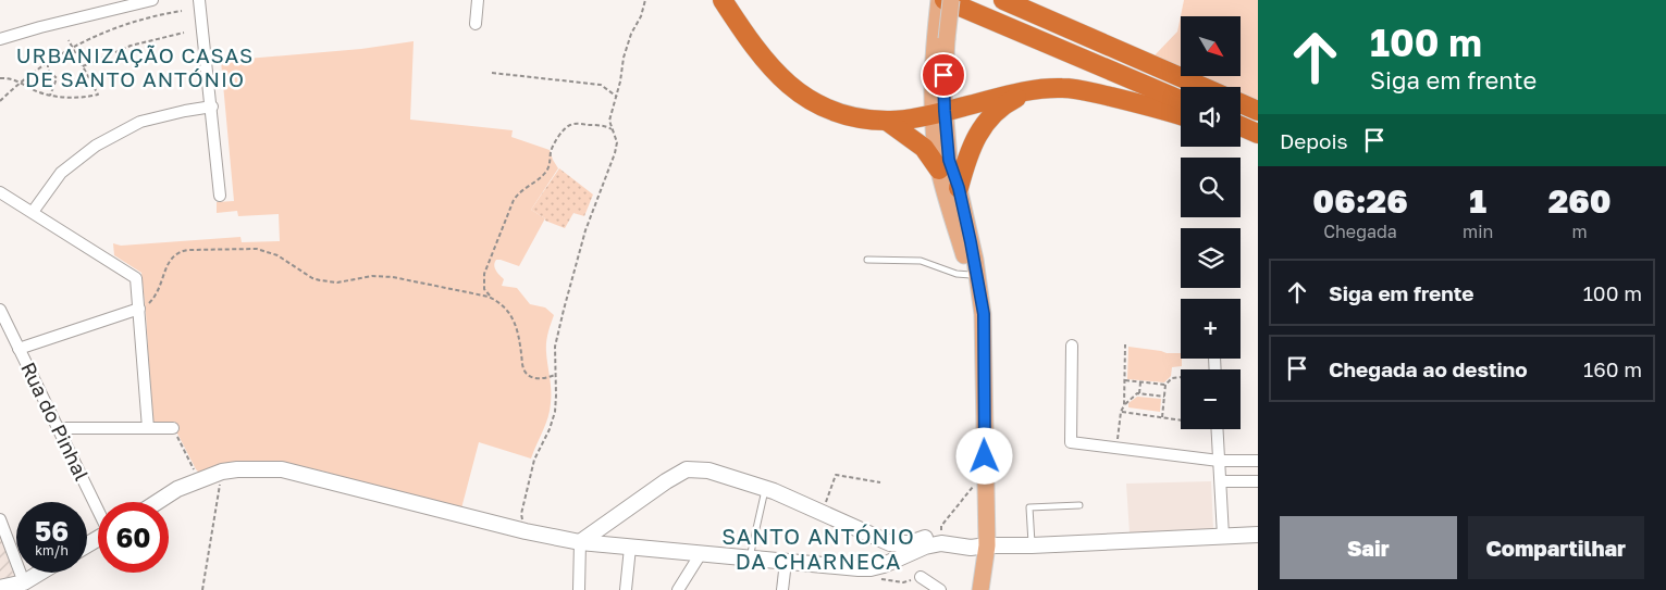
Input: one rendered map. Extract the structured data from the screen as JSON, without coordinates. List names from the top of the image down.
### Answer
{
  "streets": {
    "street": ["Rua do Pinhal"]
  },
  "districts": ["URBANIZAÇÃO CASAS DE SANTO ANTÓNIO", "SANTO ANTÓNIO DA CHARNECA"],
  "north": "bottom right",
  "page": {
    "turn": ["100 m", "Siga em frente"],
    "map_buttons": ["+", "−"],
    "then": "Depois",
    "eta": [
      "06:26",
      "Chegada",
      "1",
      "min",
      "260",
      "m"
    ],
    "list": [
      {
        "name": "Siga em frente",
        "value": "100 m"
      },
      {
        "name": "Chegada ao destino",
        "value": "160 m"
      }
    ],
    "speed": "56 km/h",
    "limit": "60",
    "buttons": ["Sair", "Compartilhar"]
  }
}
